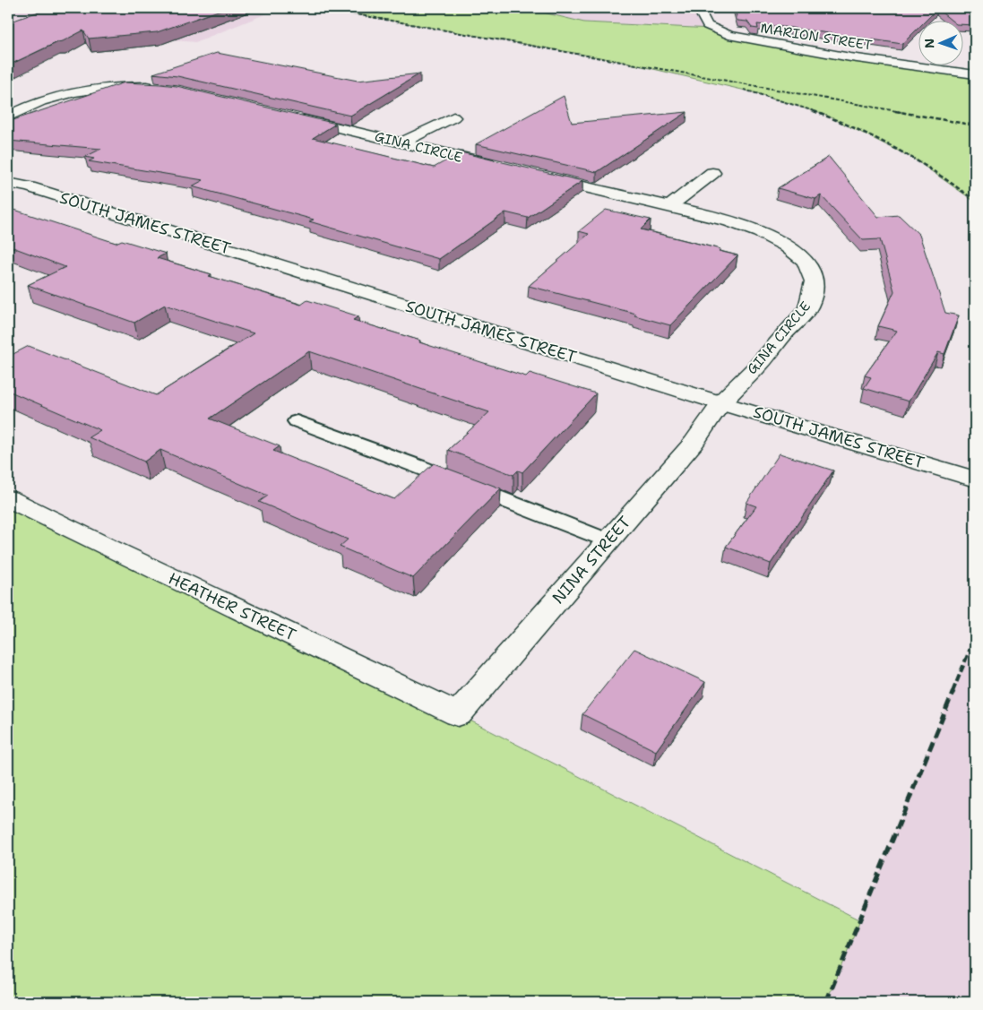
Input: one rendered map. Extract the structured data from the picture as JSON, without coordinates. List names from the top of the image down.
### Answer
{
  "streets": {
    "street": [
      "MARION STREET",
      "GINA CIRCLE",
      "SOUTH JAMES STREET",
      "NINA STREET",
      "HEATHER STREET"
    ]
  },
  "crossings": [
    ["GINA CIRCLE", "SOUTH JAMES STREET"],
    ["GINA CIRCLE", "NINA STREET"],
    ["SOUTH JAMES STREET", "NINA STREET"],
    ["NINA STREET", "HEATHER STREET"]
  ],
  "north": "left"
}
